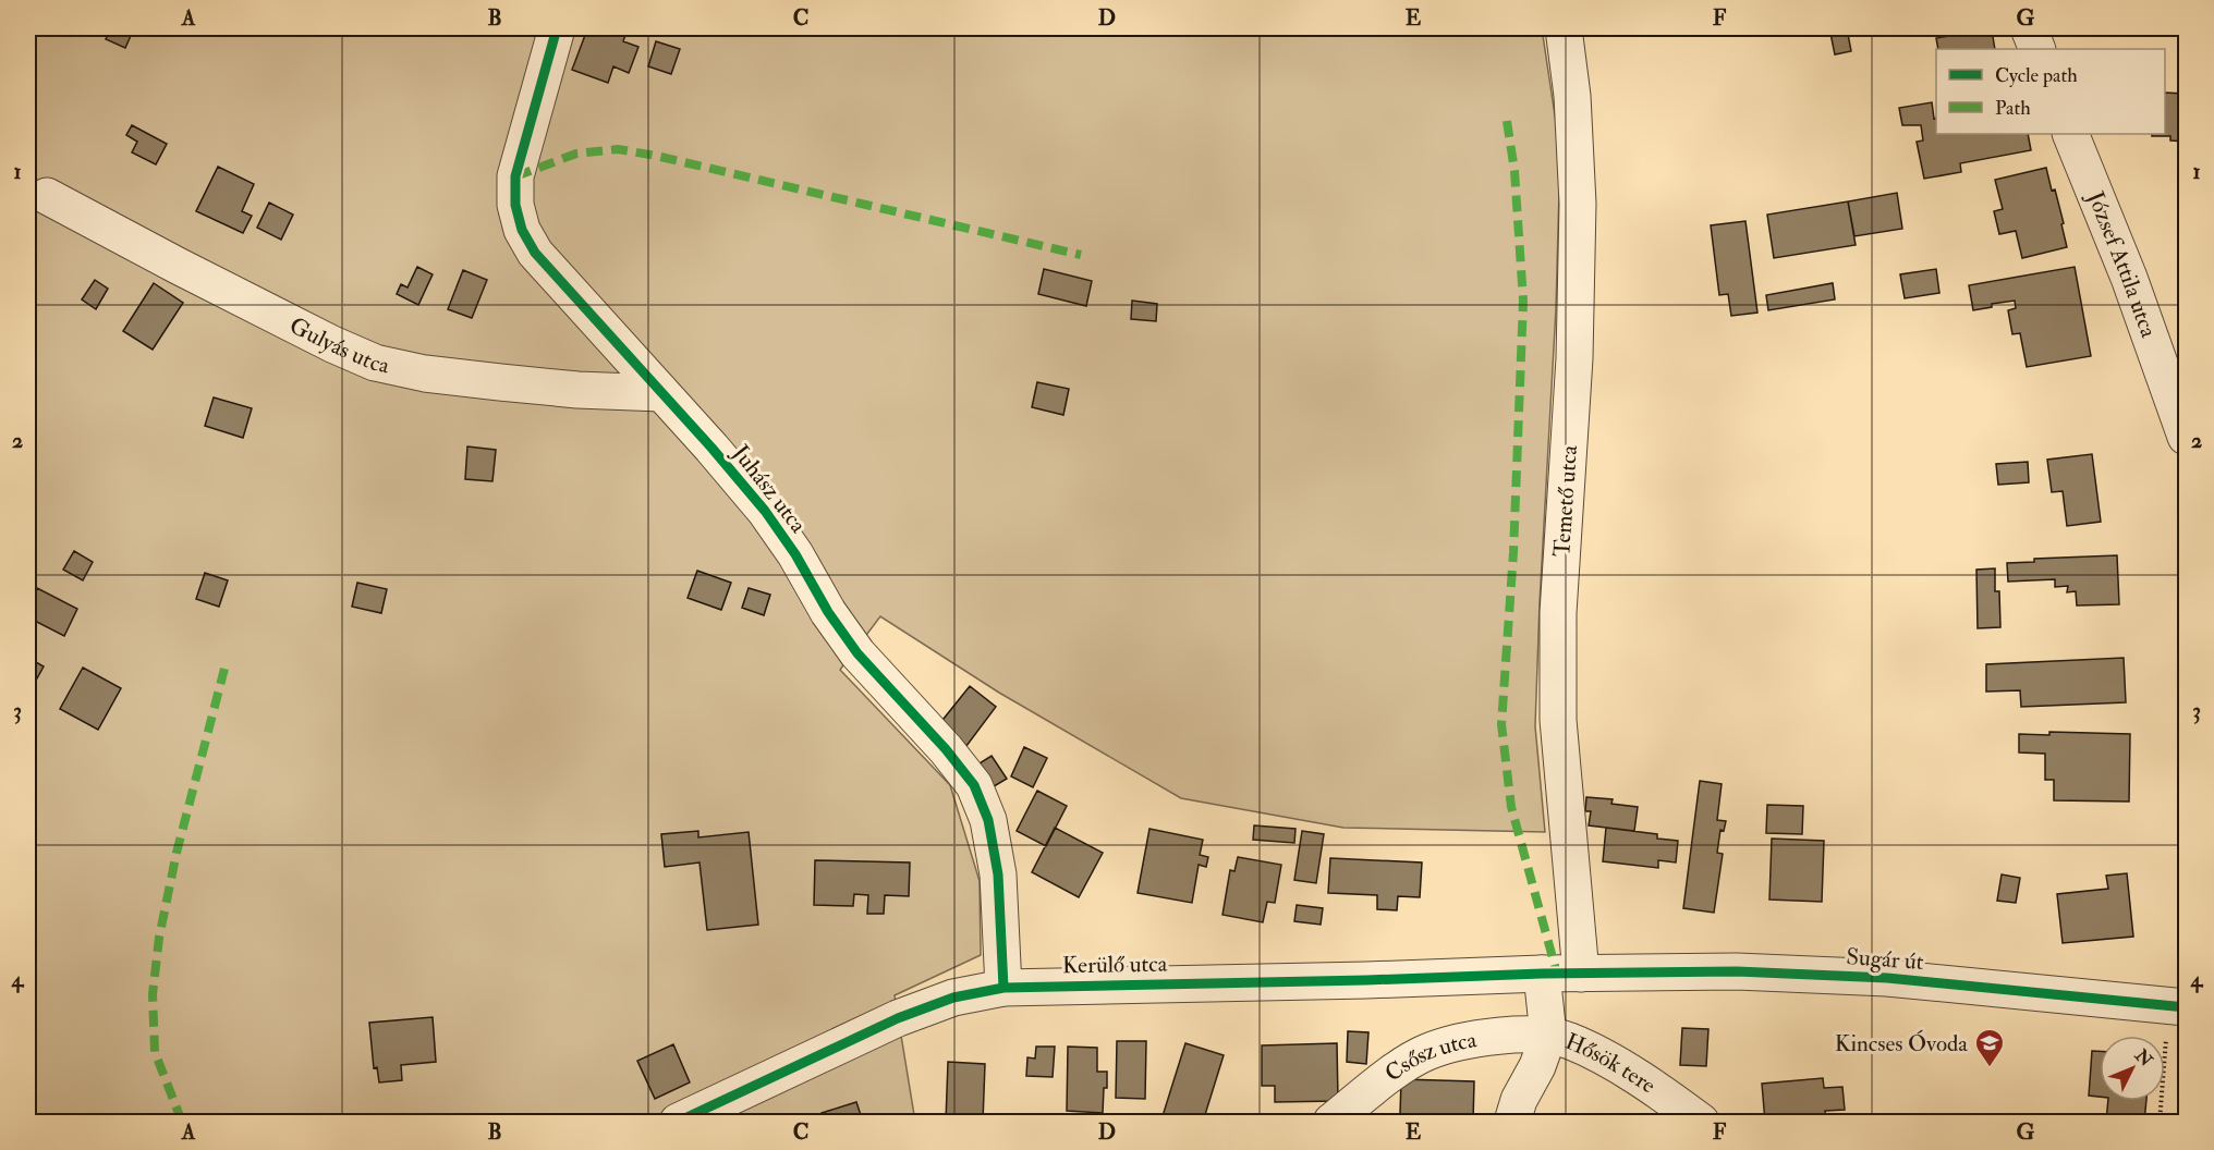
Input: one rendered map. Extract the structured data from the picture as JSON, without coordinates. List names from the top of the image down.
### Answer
{
  "streets": {
    "street": [
      "József Attila utca",
      "Gulyás utca",
      "Juhász utca",
      "Temető utca",
      "Sugár út",
      "Kerülő utca",
      "Csősz utca",
      "Hősök tere"
    ]
  },
  "crossings": [
    ["Gulyás utca", "Juhász utca"],
    ["Juhász utca", "Kerülő utca"],
    ["Temető utca", "Sugár út"],
    ["Temető utca", "Kerülő utca"],
    ["Sugár út", "Kerülő utca"],
    ["Csősz utca", "Hősök tere"]
  ],
  "places": {
    "school or university": ["Kincses Óvoda"]
  },
  "legend": ["Cycle path", "Path"],
  "north": "top right",
  "grid": {
    "columns": [
      "A",
      "B",
      "C",
      "D",
      "E",
      "F",
      "G"
    ],
    "rows": [
      "1",
      "2",
      "3",
      "4"
    ]
  }
}
